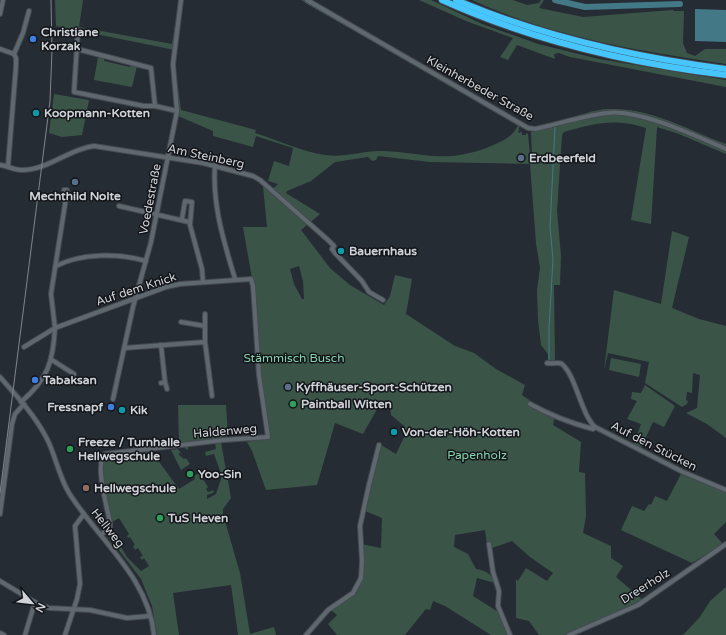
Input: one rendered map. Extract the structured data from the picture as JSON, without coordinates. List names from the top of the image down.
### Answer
{
  "streets": {
    "street": [
      "Kleinherbeder Straße",
      "Am Steinberg",
      "Voedestraße",
      "Auf dem Knick",
      "Haldenweg",
      "Auf den Stücken",
      "Hellweg",
      "Dreerholz"
    ]
  },
  "crossings": [
    ["Am Steinberg", "Voedestraße"],
    ["Voedestraße", "Auf dem Knick"],
    ["Auf dem Knick", "Haldenweg"],
    ["Haldenweg", "Hellweg"]
  ],
  "parks": ["Stämmisch Busch", "Papenholz"],
  "places": [
    "Christiane Korzak",
    "Koopmann-Kotten",
    "Erdbeerfeld",
    "Mechthild Nolte",
    "Bauernhaus",
    "Tabaksan",
    "Kyffhäuser-Sport-Schützen",
    "Paintball Witten",
    "Fressnapf",
    "Kik",
    "Von-der-Höh-Kotten",
    "Freeze / Turnhalle Hellwegschule",
    "Yoo-Sin",
    "Hellwegschule",
    "TuS Heven"
  ],
  "north": "bottom right"
}
